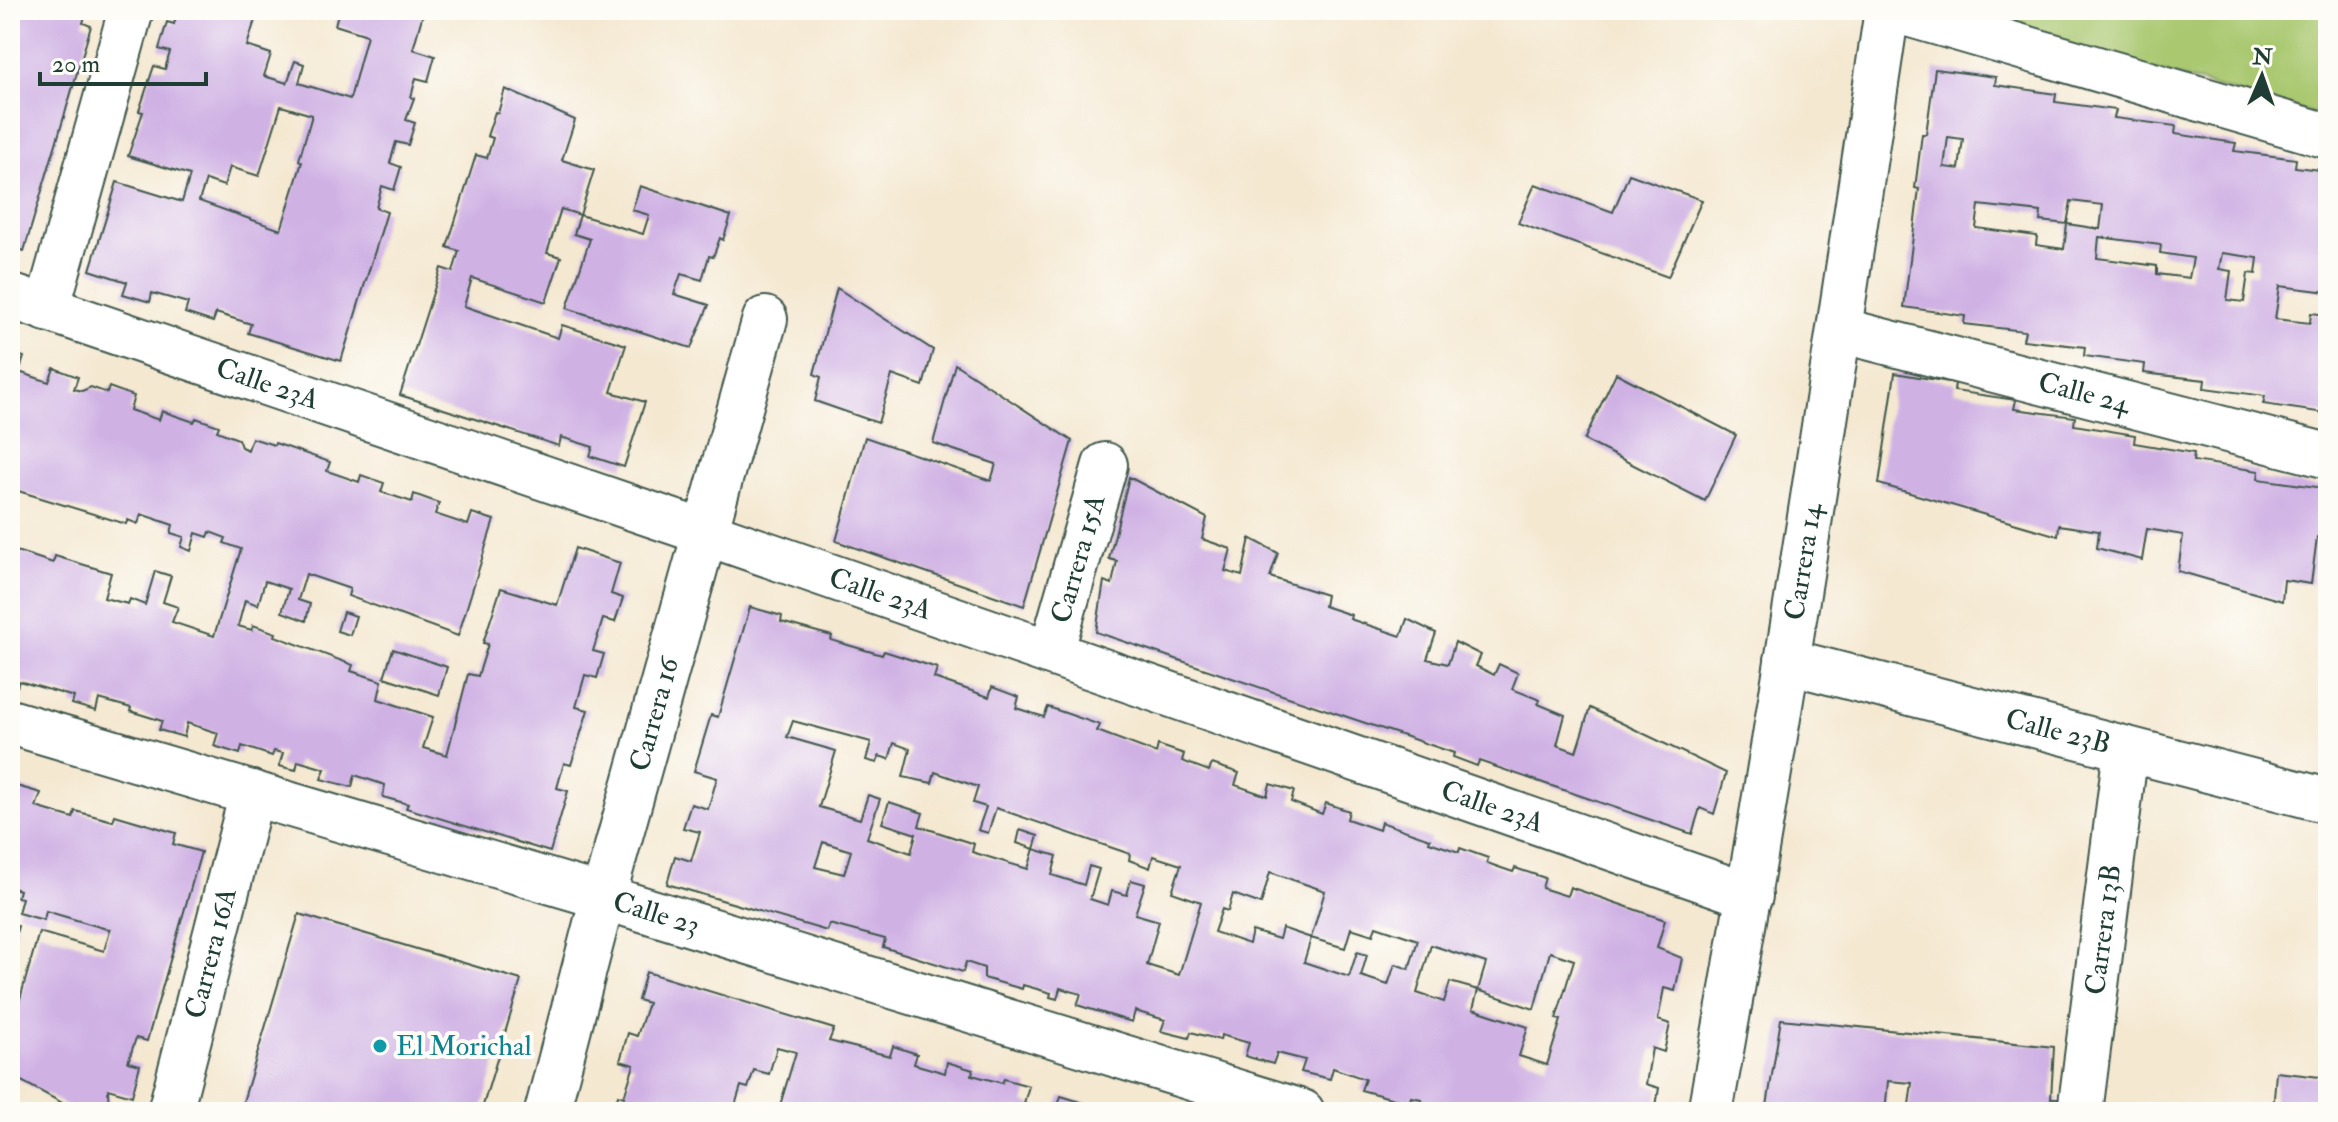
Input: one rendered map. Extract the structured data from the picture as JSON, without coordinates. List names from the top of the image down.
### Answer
{
  "streets": {
    "street": [
      "Calle 23A",
      "Calle 24",
      "Carrera 15A",
      "Carrera 14",
      "Carrera 16",
      "Calle 23B",
      "Calle 23",
      "Carrera 13B",
      "Carrera 16A"
    ]
  },
  "crossings": [
    ["Calle 23A", "Carrera 15A"],
    ["Calle 23A", "Carrera 14"],
    ["Calle 23A", "Carrera 16"],
    ["Calle 24", "Carrera 14"],
    ["Carrera 14", "Calle 23B"],
    ["Carrera 16", "Calle 23"],
    ["Calle 23B", "Carrera 13B"],
    ["Calle 23", "Carrera 16A"]
  ],
  "places": ["El Morichal"],
  "scale_bar": "20 m",
  "north": "top"
}
